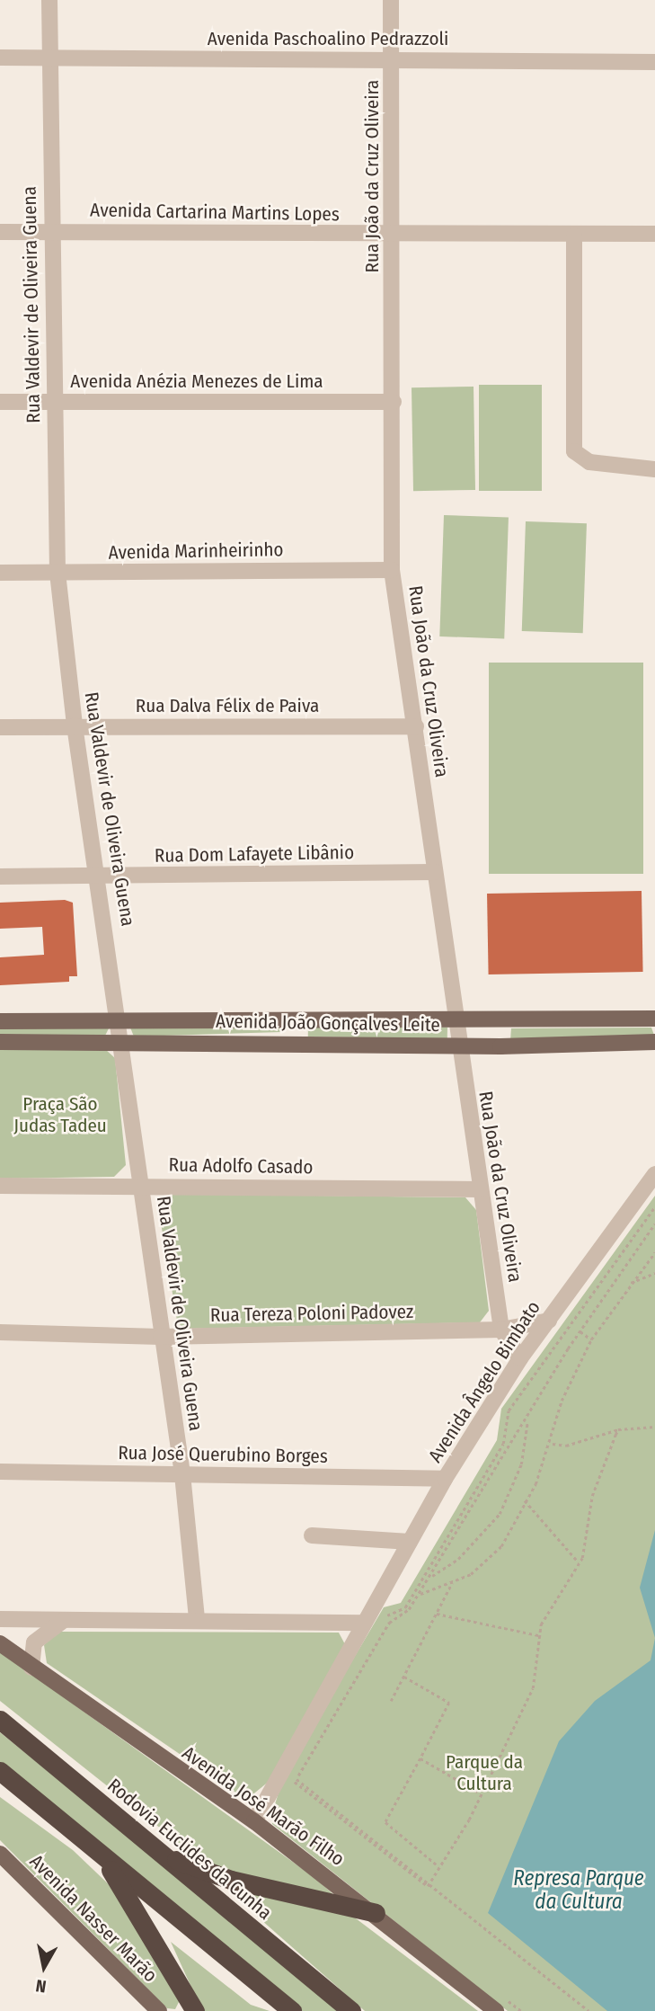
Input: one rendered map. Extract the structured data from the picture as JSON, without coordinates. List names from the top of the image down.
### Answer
{
  "streets": {
    "highway": ["Rodovia Euclides da Cunha"],
    "main road": ["Avenida João Gonçalves Leite", "Avenida José Marão Filho", "Avenida Nasser Marão"],
    "street": [
      "Avenida Paschoalino Pedrazzoli",
      "Rua João da Cruz Oliveira",
      "Avenida Cartarina Martins Lopes",
      "Rua Valdevir de Oliveira Guena",
      "Avenida Anézia Menezes de Lima",
      "Avenida Marinheirinho",
      "Rua Dalva Félix de Paiva",
      "Rua Dom Lafayete Libânio",
      "Rua Adolfo Casado",
      "Rua Tereza Poloni Padovez",
      "Avenida Ângelo Bimbato",
      "Rua José Querubino Borges"
    ]
  },
  "crossings": [
    ["Avenida Paschoalino Pedrazzoli", "Rua João da Cruz Oliveira"],
    ["Avenida Paschoalino Pedrazzoli", "Rua Valdevir de Oliveira Guena"],
    ["Rua João da Cruz Oliveira", "Avenida Cartarina Martins Lopes"],
    ["Rua João da Cruz Oliveira", "Avenida Anézia Menezes de Lima"],
    ["Rua João da Cruz Oliveira", "Avenida Marinheirinho"],
    ["Rua João da Cruz Oliveira", "Rua Dalva Félix de Paiva"],
    ["Rua João da Cruz Oliveira", "Rua Dom Lafayete Libânio"],
    ["Rua João da Cruz Oliveira", "Avenida João Gonçalves Leite"],
    ["Rua João da Cruz Oliveira", "Rua Adolfo Casado"],
    ["Rua João da Cruz Oliveira", "Rua Tereza Poloni Padovez"],
    ["Rua João da Cruz Oliveira", "Avenida Ângelo Bimbato"],
    ["Avenida Cartarina Martins Lopes", "Rua Valdevir de Oliveira Guena"],
    ["Rua Valdevir de Oliveira Guena", "Avenida Anézia Menezes de Lima"],
    ["Rua Valdevir de Oliveira Guena", "Avenida Marinheirinho"],
    ["Rua Valdevir de Oliveira Guena", "Rua Dalva Félix de Paiva"],
    ["Rua Valdevir de Oliveira Guena", "Rua Dom Lafayete Libânio"],
    ["Rua Valdevir de Oliveira Guena", "Avenida João Gonçalves Leite"],
    ["Rua Valdevir de Oliveira Guena", "Rua Adolfo Casado"],
    ["Rua Valdevir de Oliveira Guena", "Rua Tereza Poloni Padovez"],
    ["Rua Valdevir de Oliveira Guena", "Rua José Querubino Borges"],
    ["Rua Tereza Poloni Padovez", "Avenida Ângelo Bimbato"],
    ["Avenida Ângelo Bimbato", "Rua José Querubino Borges"],
    ["Avenida Ângelo Bimbato", "Avenida José Marão Filho"]
  ],
  "water": ["Represa Parque da Cultura"],
  "parks": ["Praça São Judas Tadeu", "Parque da Cultura"],
  "north": "bottom"
}
